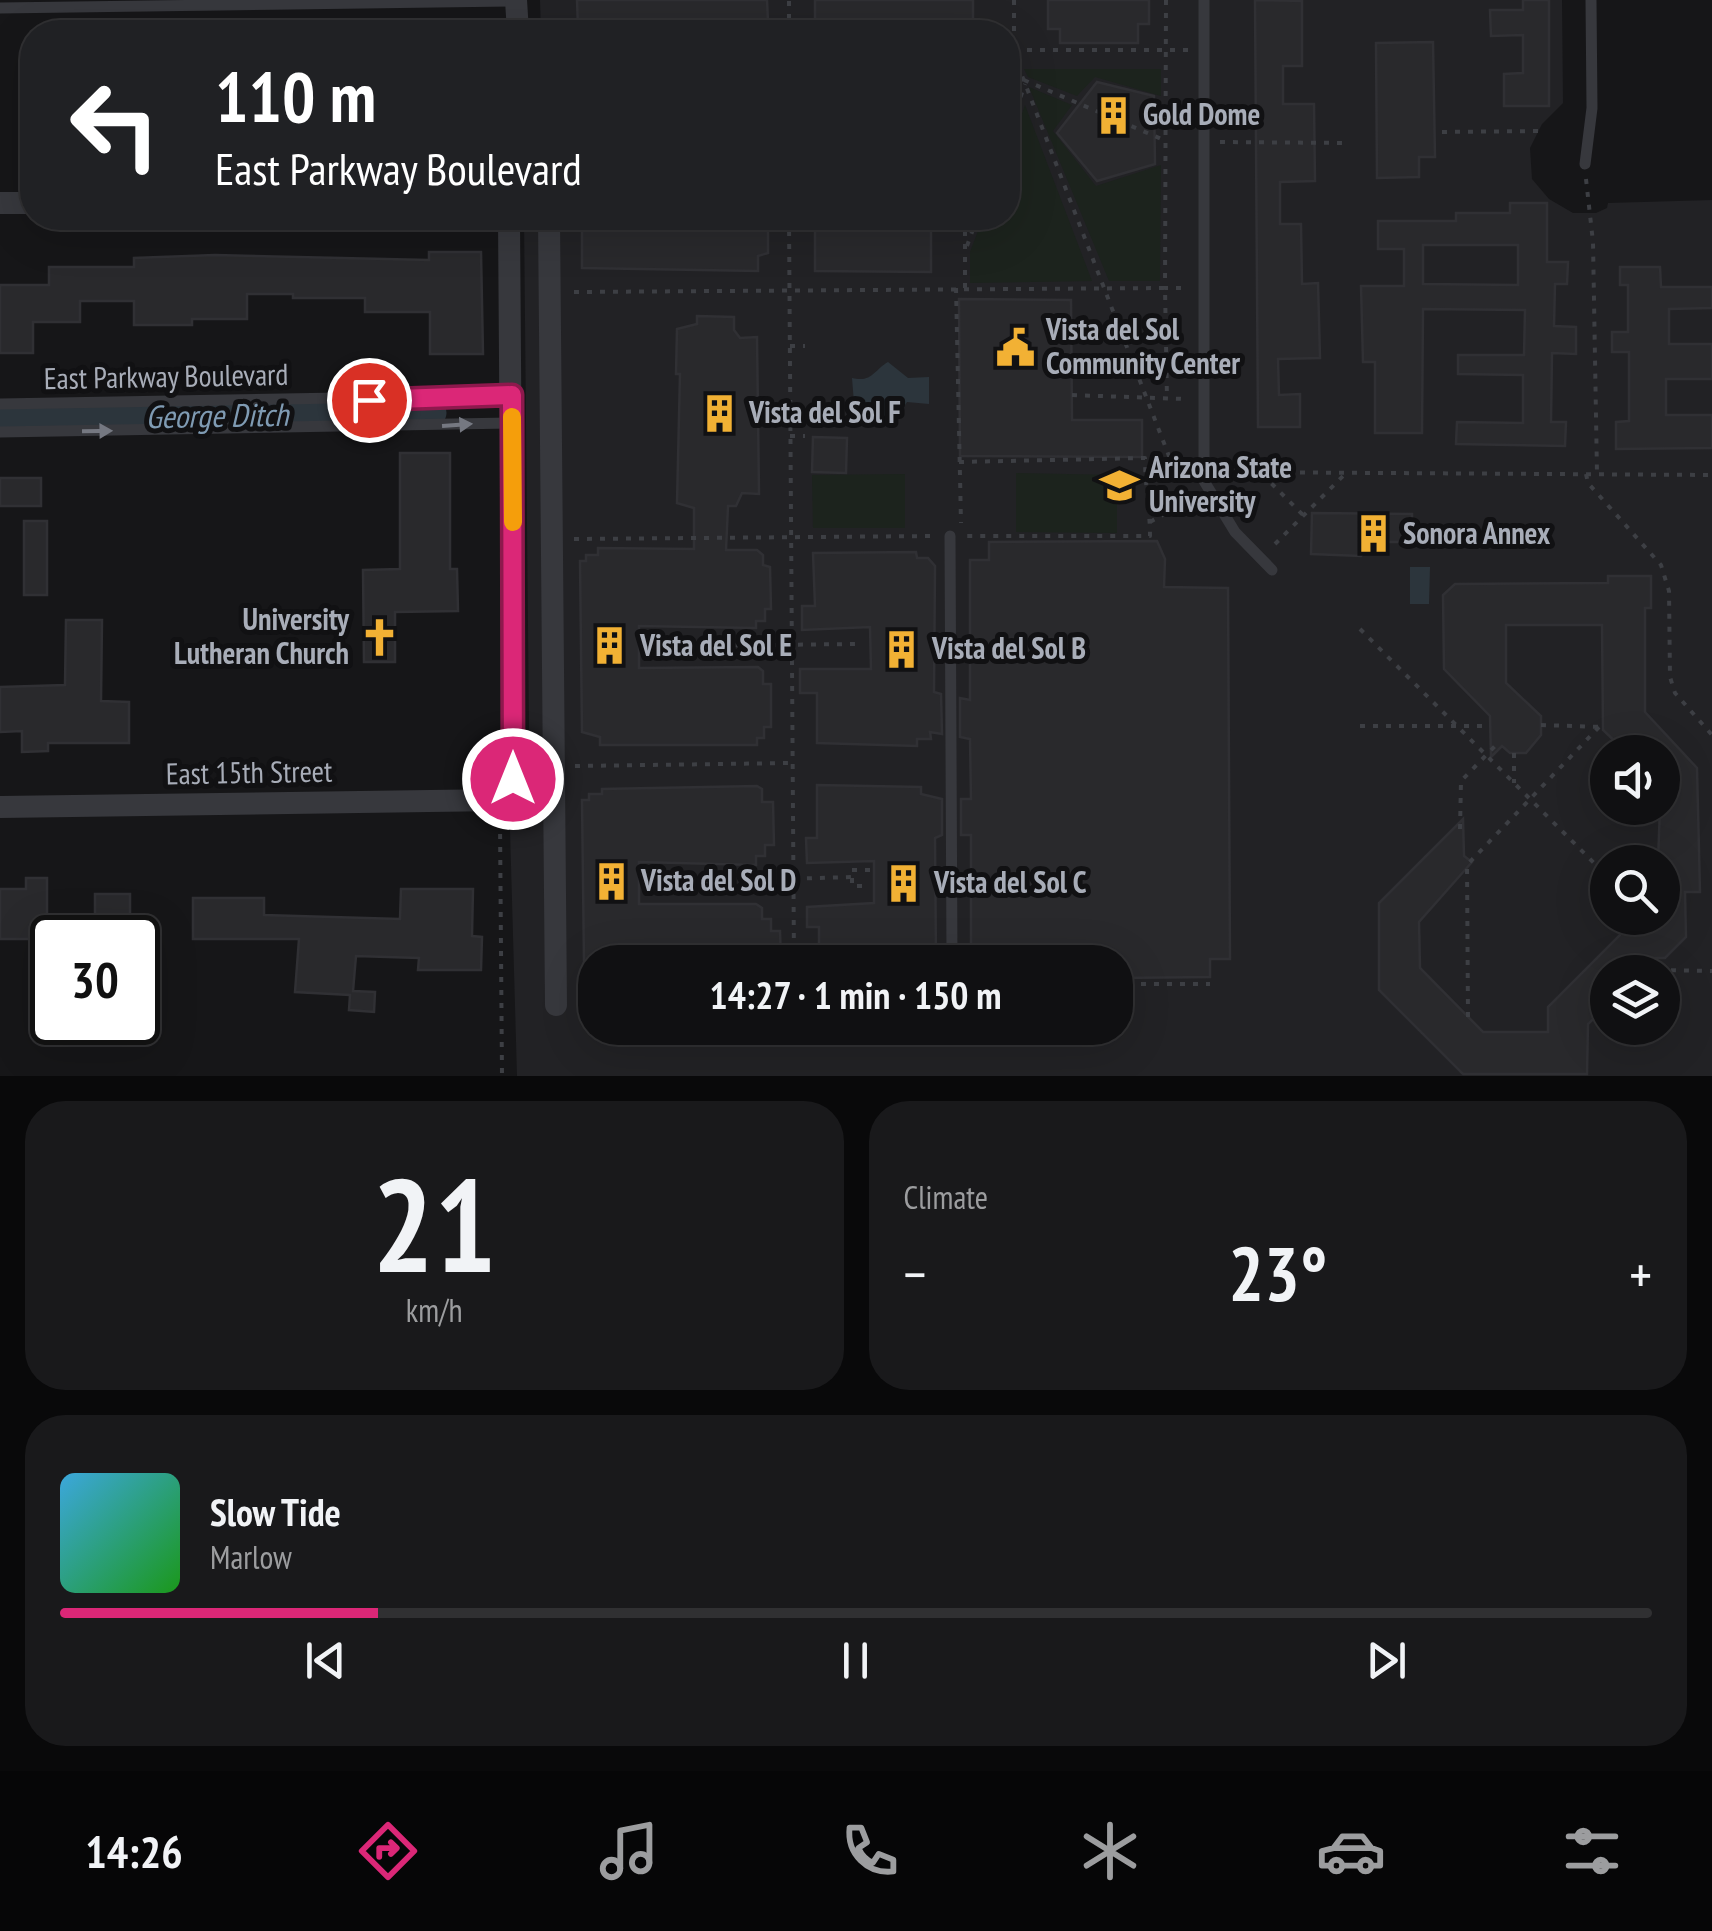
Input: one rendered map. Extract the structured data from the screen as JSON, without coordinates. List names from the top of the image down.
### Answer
{
  "streets": {
    "street": ["East 15th Street"],
    "lane": ["East Parkway Boulevard"]
  },
  "water": ["George Ditch"],
  "places": {
    "building": [
      "Gold Dome",
      "Vista del Sol F",
      "Sonora Annex",
      "Vista del Sol E",
      "Vista del Sol B",
      "Vista del Sol D",
      "Vista del Sol C"
    ],
    "public building": ["Vista del Sol Community Center"],
    "school or university": ["Arizona State University"],
    "church": ["University Lutheran Church"]
  },
  "page": {
    "turn": ["110 m", "East Parkway Boulevard"],
    "limit": "30",
    "trip": "14:27 · 1 min · 150 m",
    "tile": [
      ["21", "km/h"],
      "Climate"
    ],
    "heat": ["−", "23°", "+"],
    "song": ["Slow Tide", "Marlow"],
    "tabs": "14:26"
  }
}
